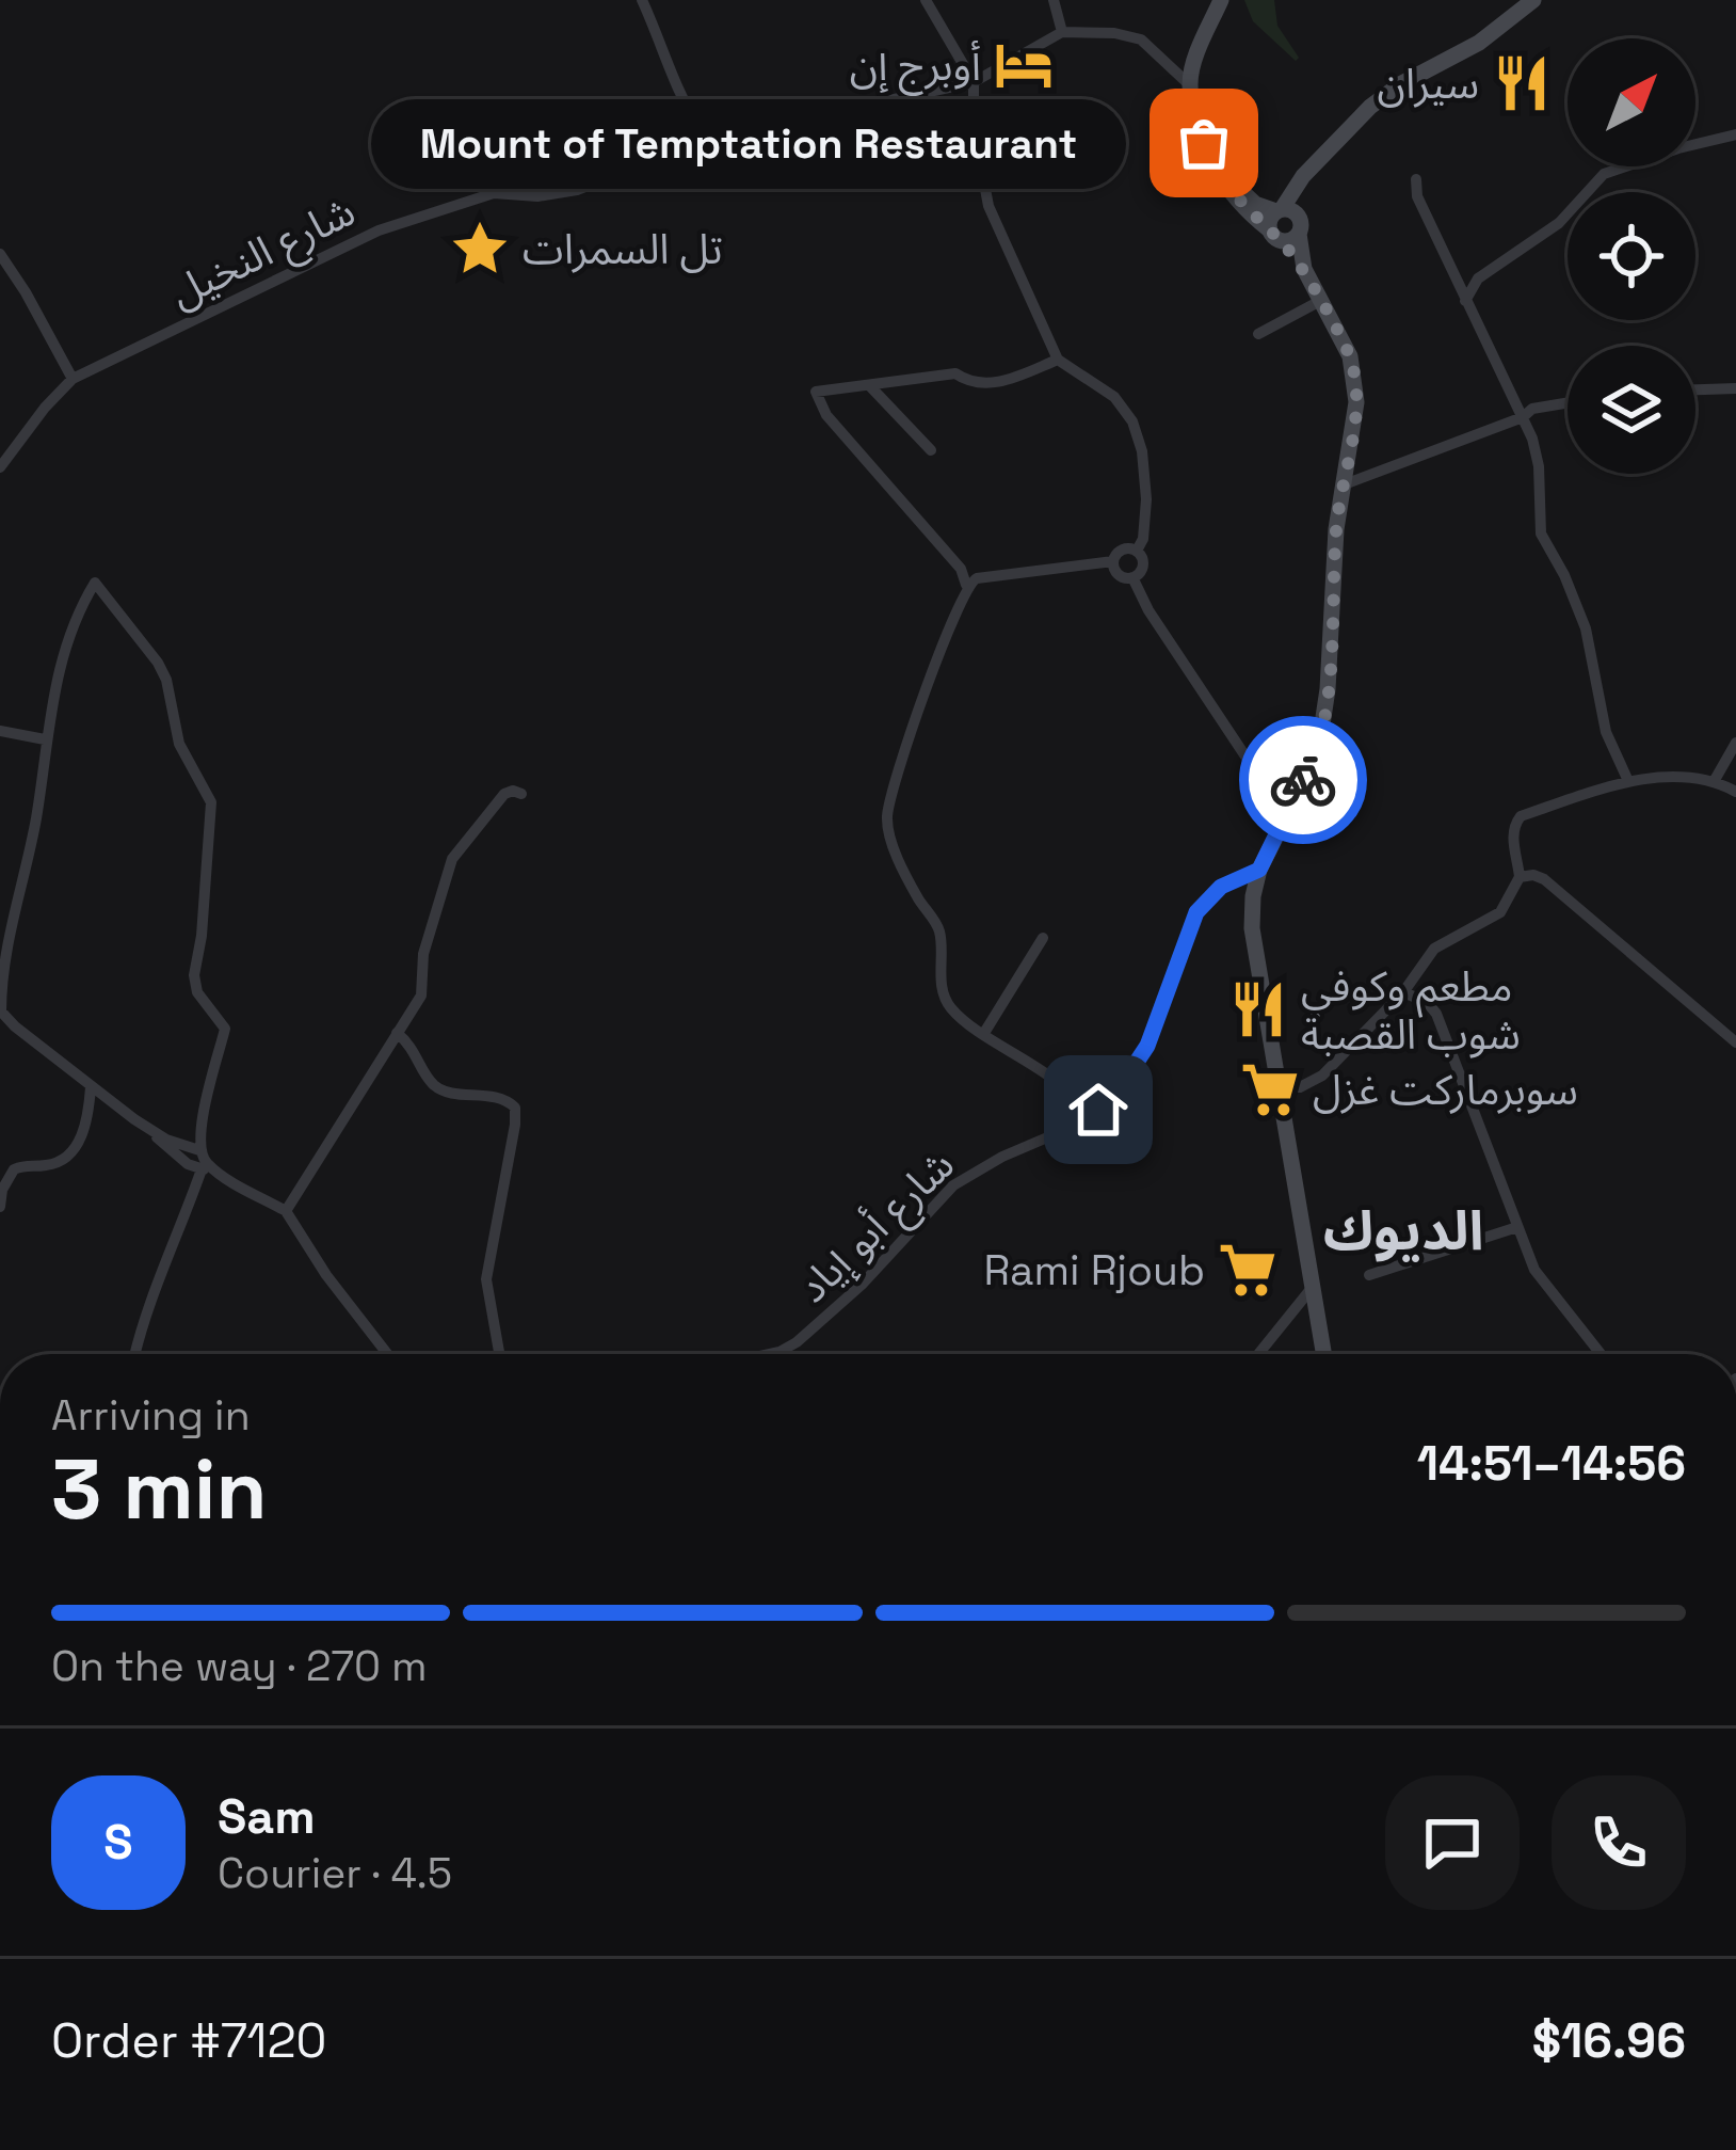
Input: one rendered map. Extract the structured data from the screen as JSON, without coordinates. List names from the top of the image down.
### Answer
{
  "streets": {
    "street": ["شارع النخيل", "شارع أبو إياد"]
  },
  "districts": ["الديوك"],
  "places": {
    "hotel": ["أوبرج إن"],
    "restaurant": ["سيران", "مطعم وكوفي شوب القصبة"],
    "other": ["Mount of Temptation Restaurant"],
    "place": ["تل السمرات"],
    "supermarket": ["سوبرماركت غزل", "Rami Rjoub"]
  },
  "north": "top right",
  "page": {
    "bubble": "Mount of Temptation Restaurant",
    "heading": ["3 min", "Arriving in", "14:51–14:56"],
    "panel": [
      "Sam",
      "Courier · 4.5",
      "Order #7120",
      "$16.96"
    ],
    "bar": "On the way · 270 m",
    "round": "S"
  }
}
